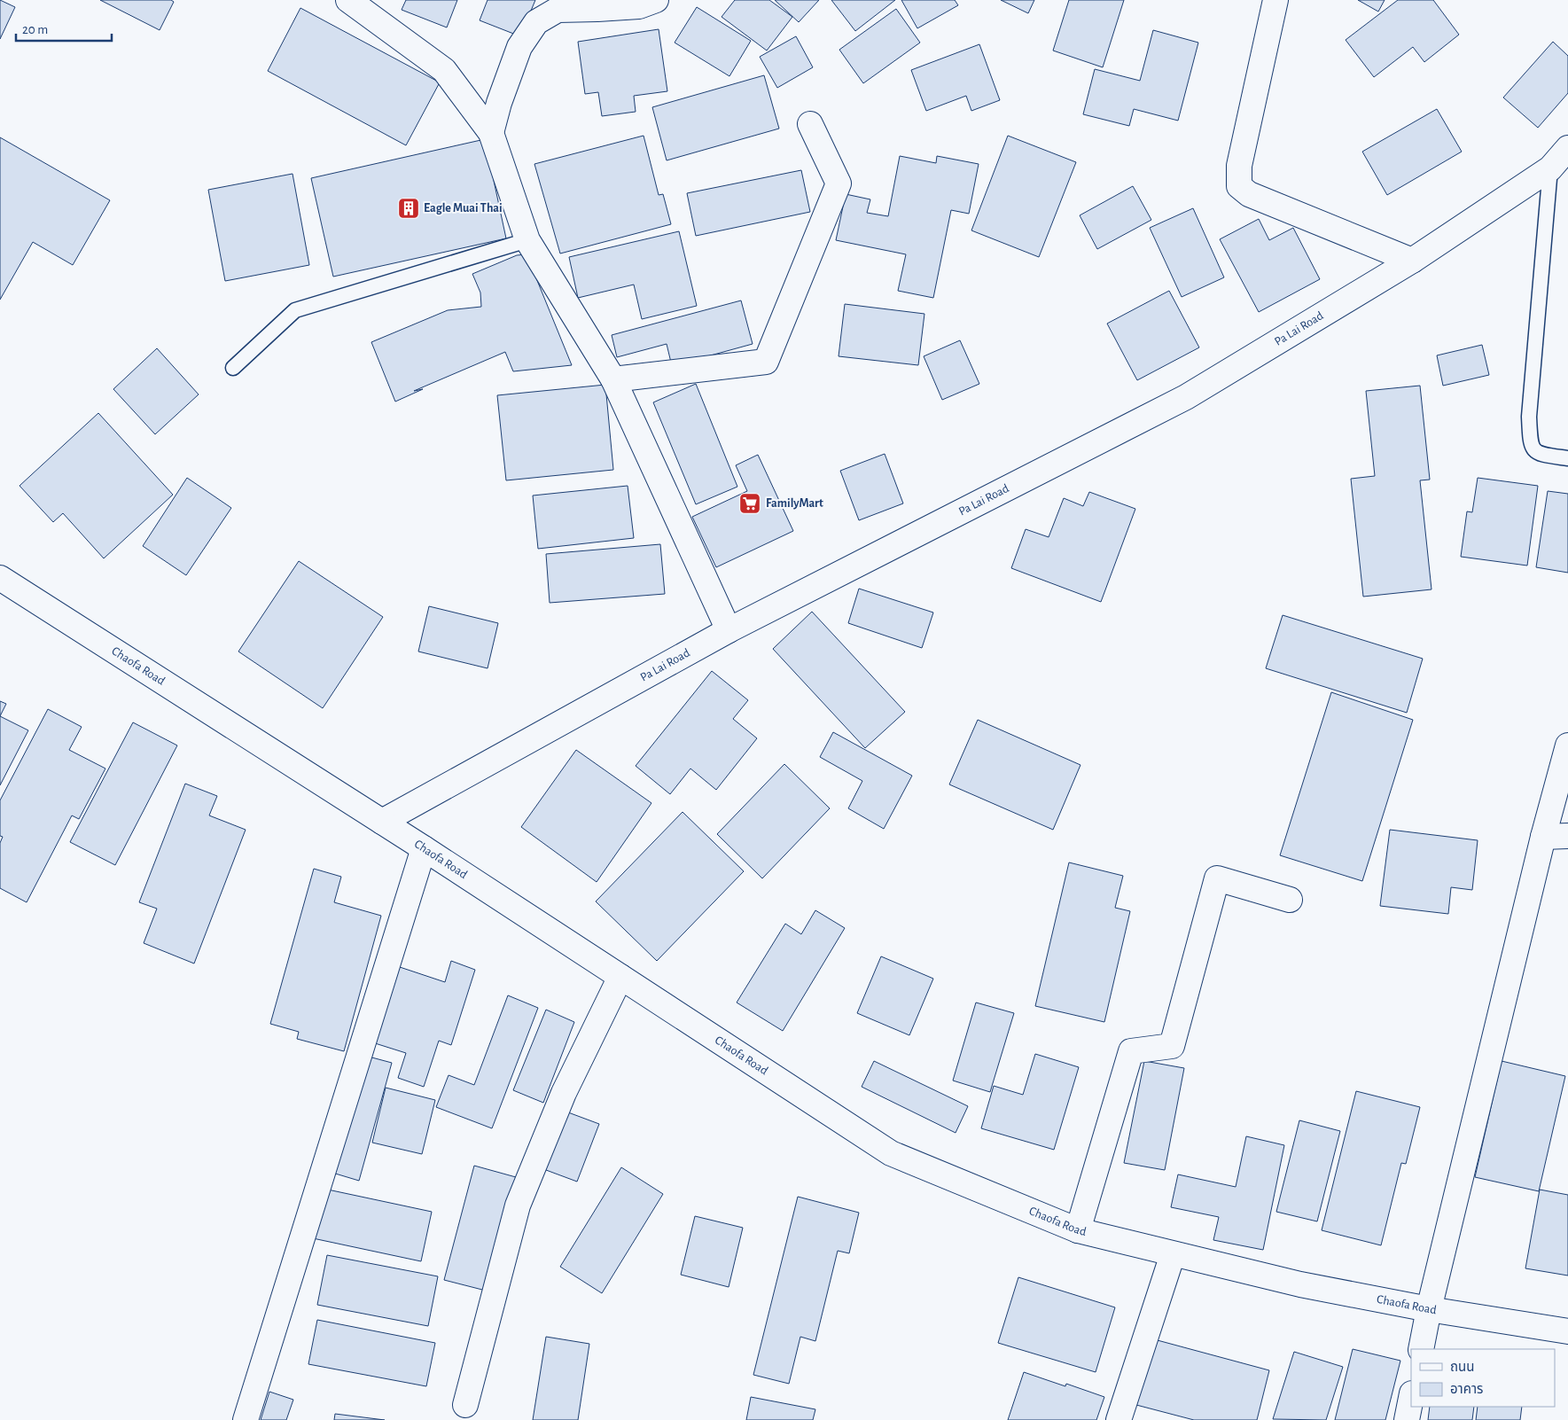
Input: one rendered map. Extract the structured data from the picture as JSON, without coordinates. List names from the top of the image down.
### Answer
{
  "streets": {
    "street": ["Pa Lai Road", "Chaofa Road"]
  },
  "crossings": [
    ["Pa Lai Road", "Chaofa Road"]
  ],
  "places": {
    "building": ["Eagle Muai Thai"],
    "supermarket": ["FamilyMart"]
  },
  "legend": ["ถนน", "อาคาร"],
  "scale_bar": "20 m"
}
